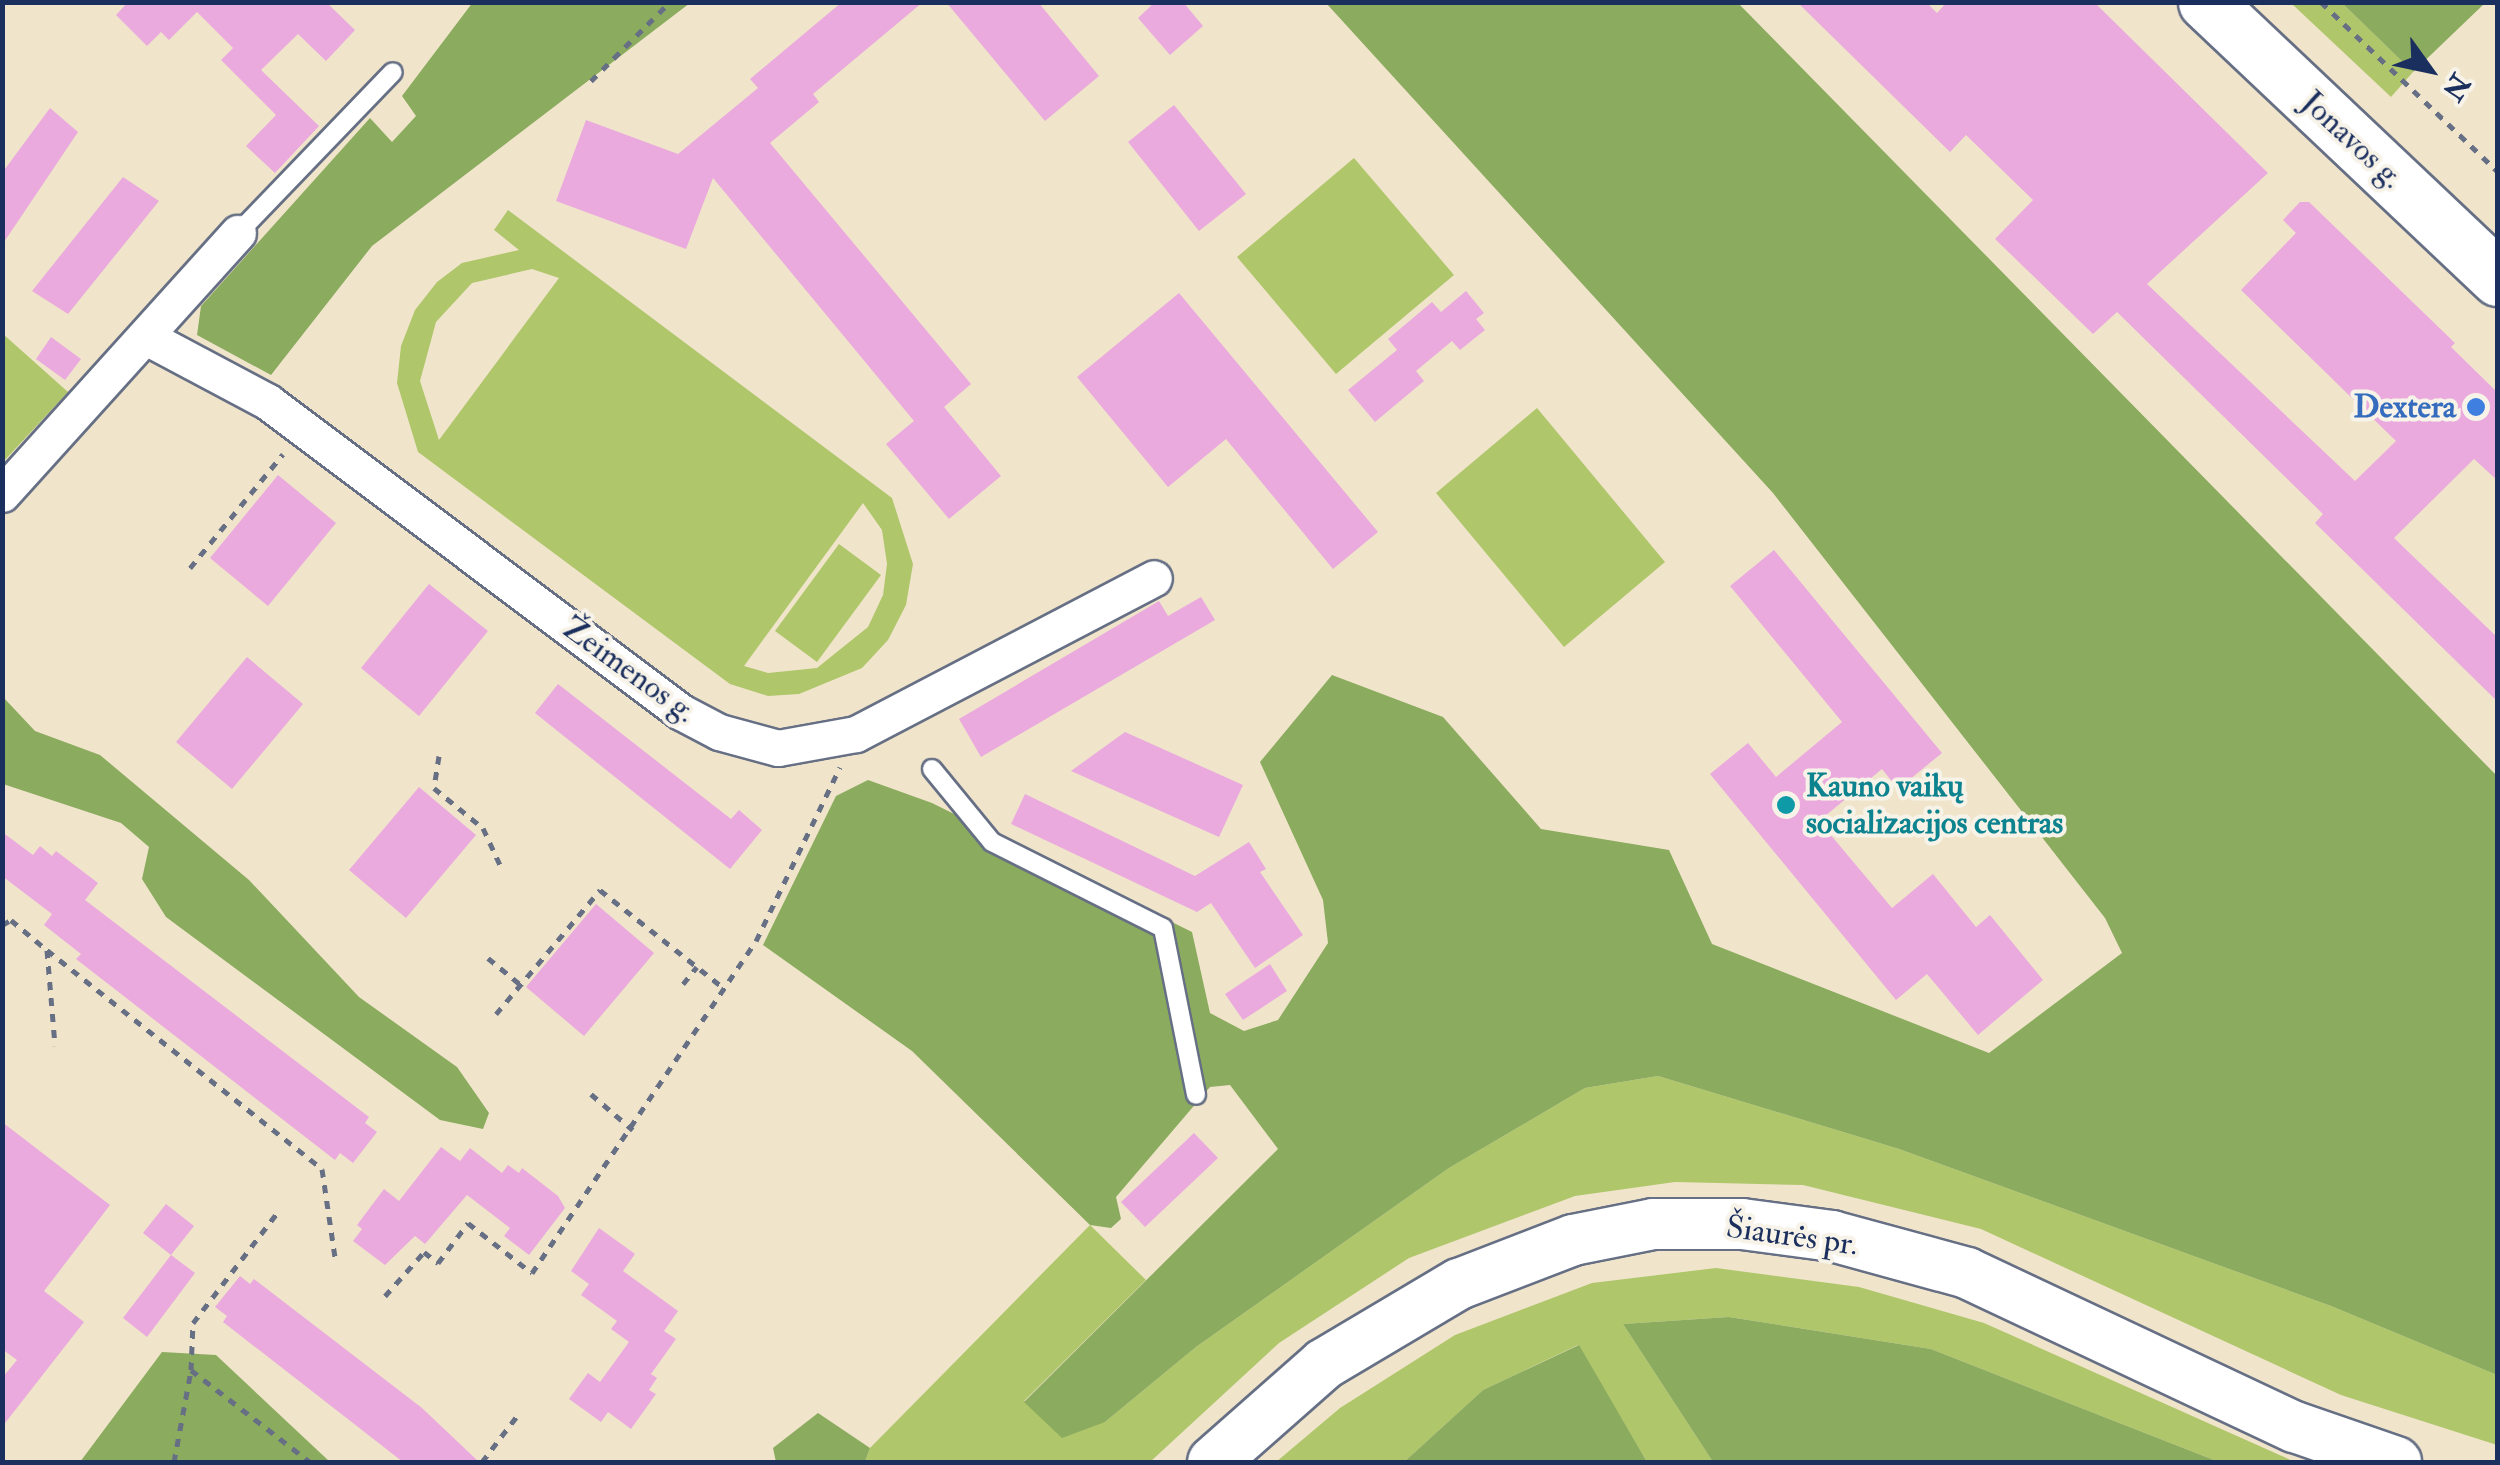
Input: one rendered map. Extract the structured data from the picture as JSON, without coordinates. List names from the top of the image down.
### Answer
{
  "streets": {
    "main road": ["Jonavos g.", "Šiaurės pr."],
    "street": ["Žeimenos g."]
  },
  "places": ["Dextera", "Kauno vaikų socializacijos centras"],
  "north": "bottom right"
}
